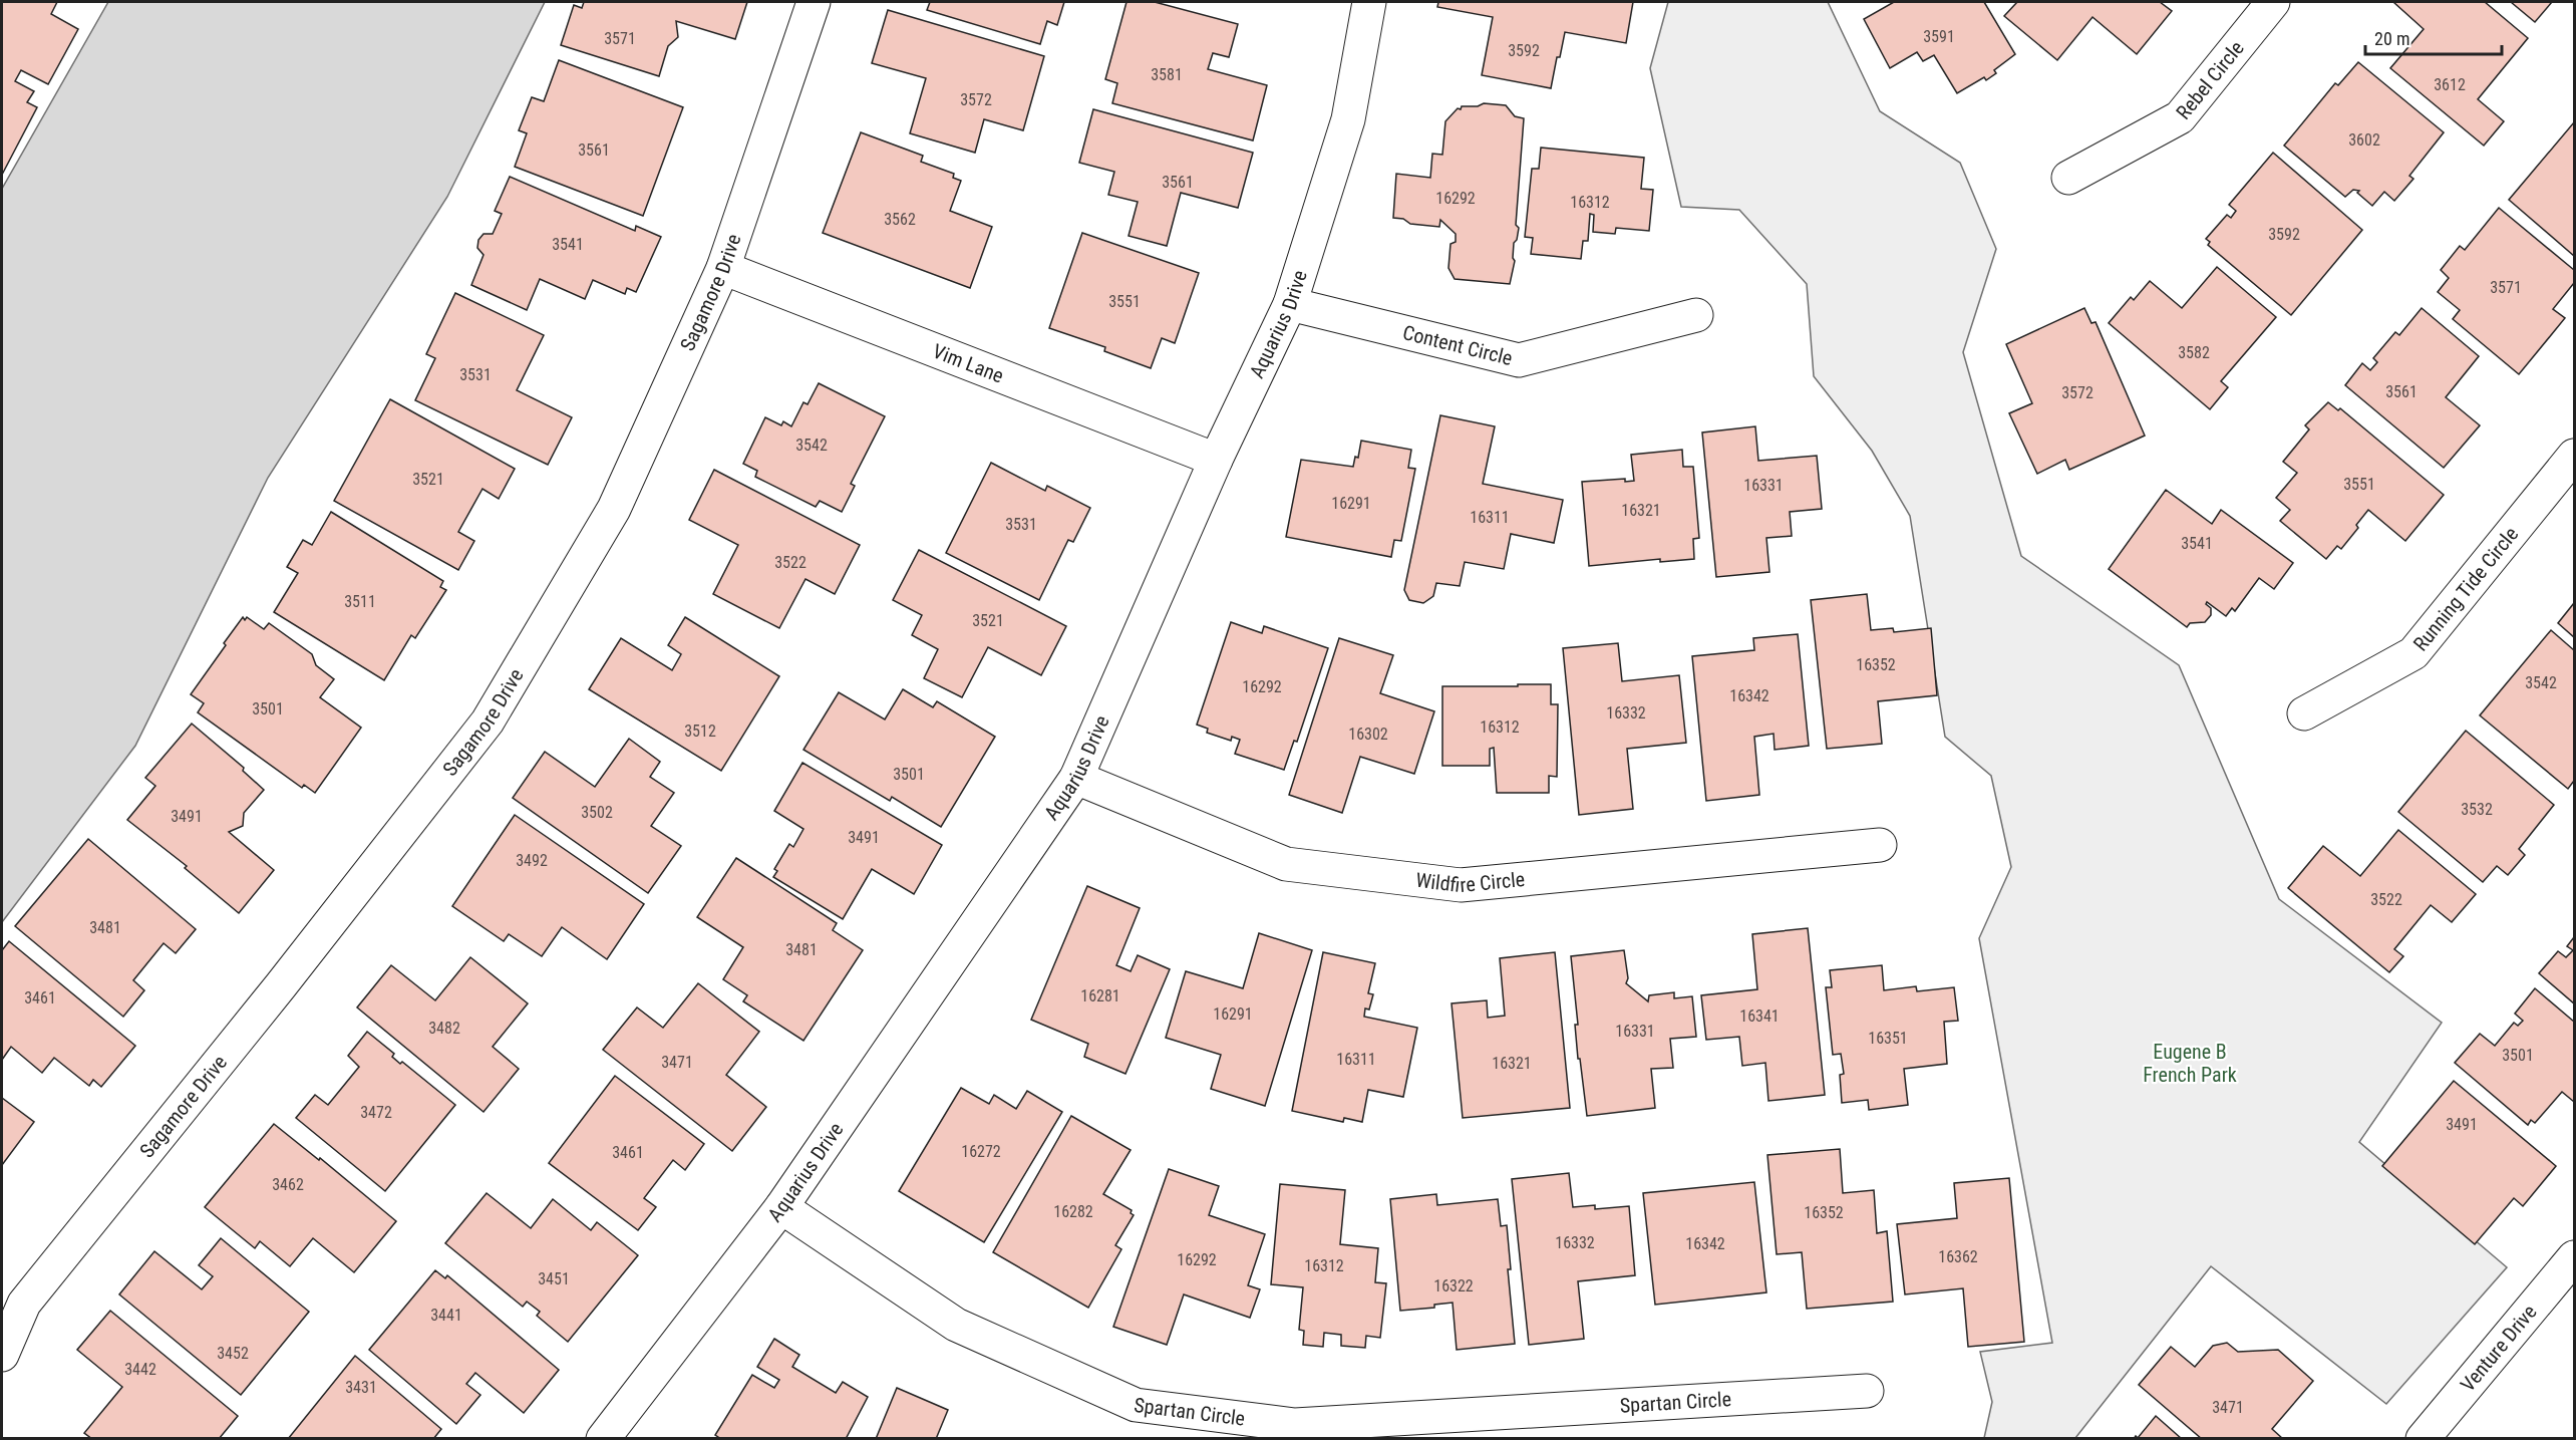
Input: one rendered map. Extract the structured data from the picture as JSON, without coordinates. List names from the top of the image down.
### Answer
{
  "streets": {
    "street": [
      "Rebel Circle",
      "Sagamore Drive",
      "Aquarius Drive",
      "Content Circle",
      "Vim Lane",
      "Running Tide Circle",
      "Wildfire Circle",
      "Venture Drive",
      "Spartan Circle"
    ]
  },
  "crossings": [
    ["Sagamore Drive", "Vim Lane"],
    ["Aquarius Drive", "Content Circle"],
    ["Aquarius Drive", "Vim Lane"],
    ["Aquarius Drive", "Wildfire Circle"],
    ["Aquarius Drive", "Spartan Circle"]
  ],
  "parks": ["Eugene B French Park"],
  "house_numbers": [
    "3591",
    "3571",
    "3592",
    "3581",
    "3612",
    "3572",
    "3602",
    "3561",
    "3561",
    "16292",
    "16312",
    "3562",
    "3592",
    "3541",
    "3571",
    "3551",
    "3582",
    "3531",
    "3561",
    "3572",
    "3542",
    "3521",
    "3551",
    "16331",
    "16291",
    "16321",
    "16311",
    "3531",
    "3541",
    "3522",
    "3511",
    "3521",
    "16352",
    "3542",
    "16292",
    "16342",
    "3501",
    "16332",
    "16312",
    "3512",
    "16302",
    "3501",
    "3532",
    "3502",
    "3491",
    "3491",
    "3492",
    "3522",
    "3481",
    "3481",
    "16281",
    "3461",
    "16291",
    "16341",
    "3482",
    "16331",
    "16351",
    "3501",
    "16311",
    "3471",
    "16321",
    "3472",
    "3491",
    "16272",
    "3461",
    "3462",
    "16282",
    "16352",
    "16332",
    "16342",
    "16362",
    "16292",
    "16312",
    "3451",
    "16322",
    "3441",
    "3452",
    "3442",
    "3431",
    "3471"
  ],
  "scale_bar": "20 m"
}
